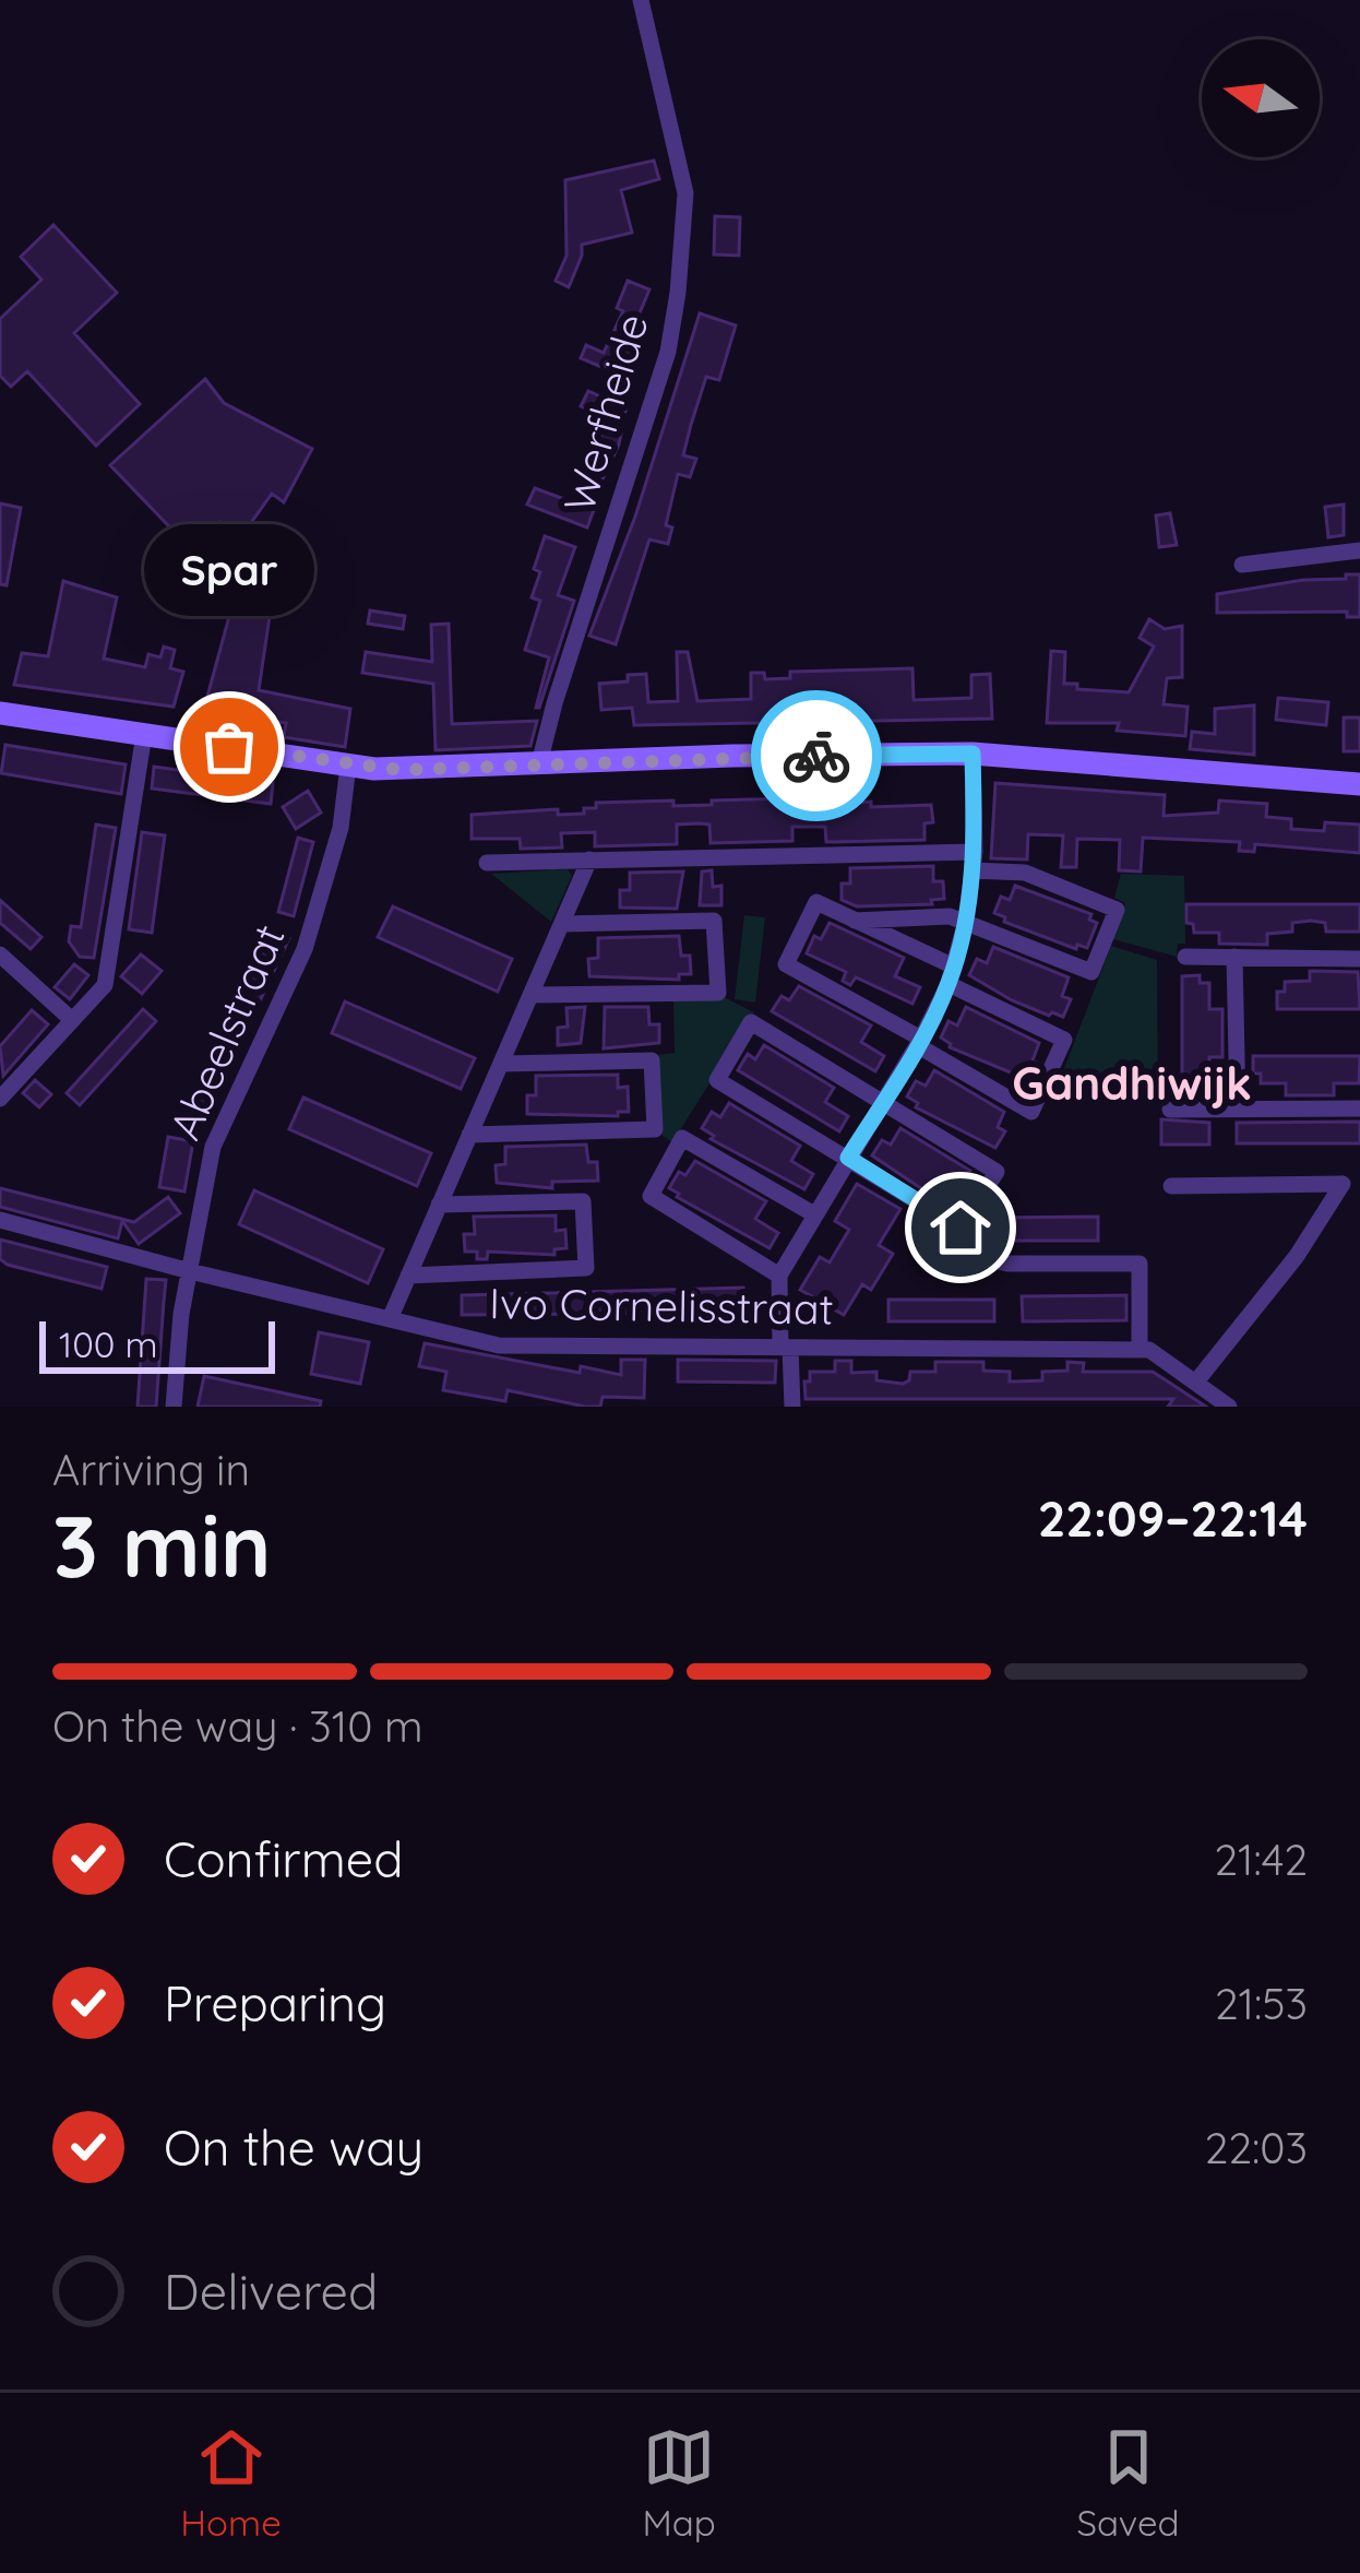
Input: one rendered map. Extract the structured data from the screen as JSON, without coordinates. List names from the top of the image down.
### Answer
{
  "streets": {
    "street": ["Werfheide", "Abeelstraat", "Ivo Cornelisstraat"]
  },
  "crossings": [
    ["Abeelstraat", "Ivo Cornelisstraat"]
  ],
  "districts": ["Gandhiwijk"],
  "places": ["Spar"],
  "scale_bar": "100 m",
  "north": "left",
  "page": {
    "bubble": "Spar",
    "scale": "100 m",
    "heading": ["3 min", "Arriving in", "22:09–22:14"],
    "bar": "On the way · 310 m",
    "list": [
      ["Confirmed", "21:42"],
      ["Preparing", "21:53"],
      ["On the way", "22:03"],
      "Delivered"
    ],
    "tabs": ["Home", "Map", "Saved"]
  }
}
